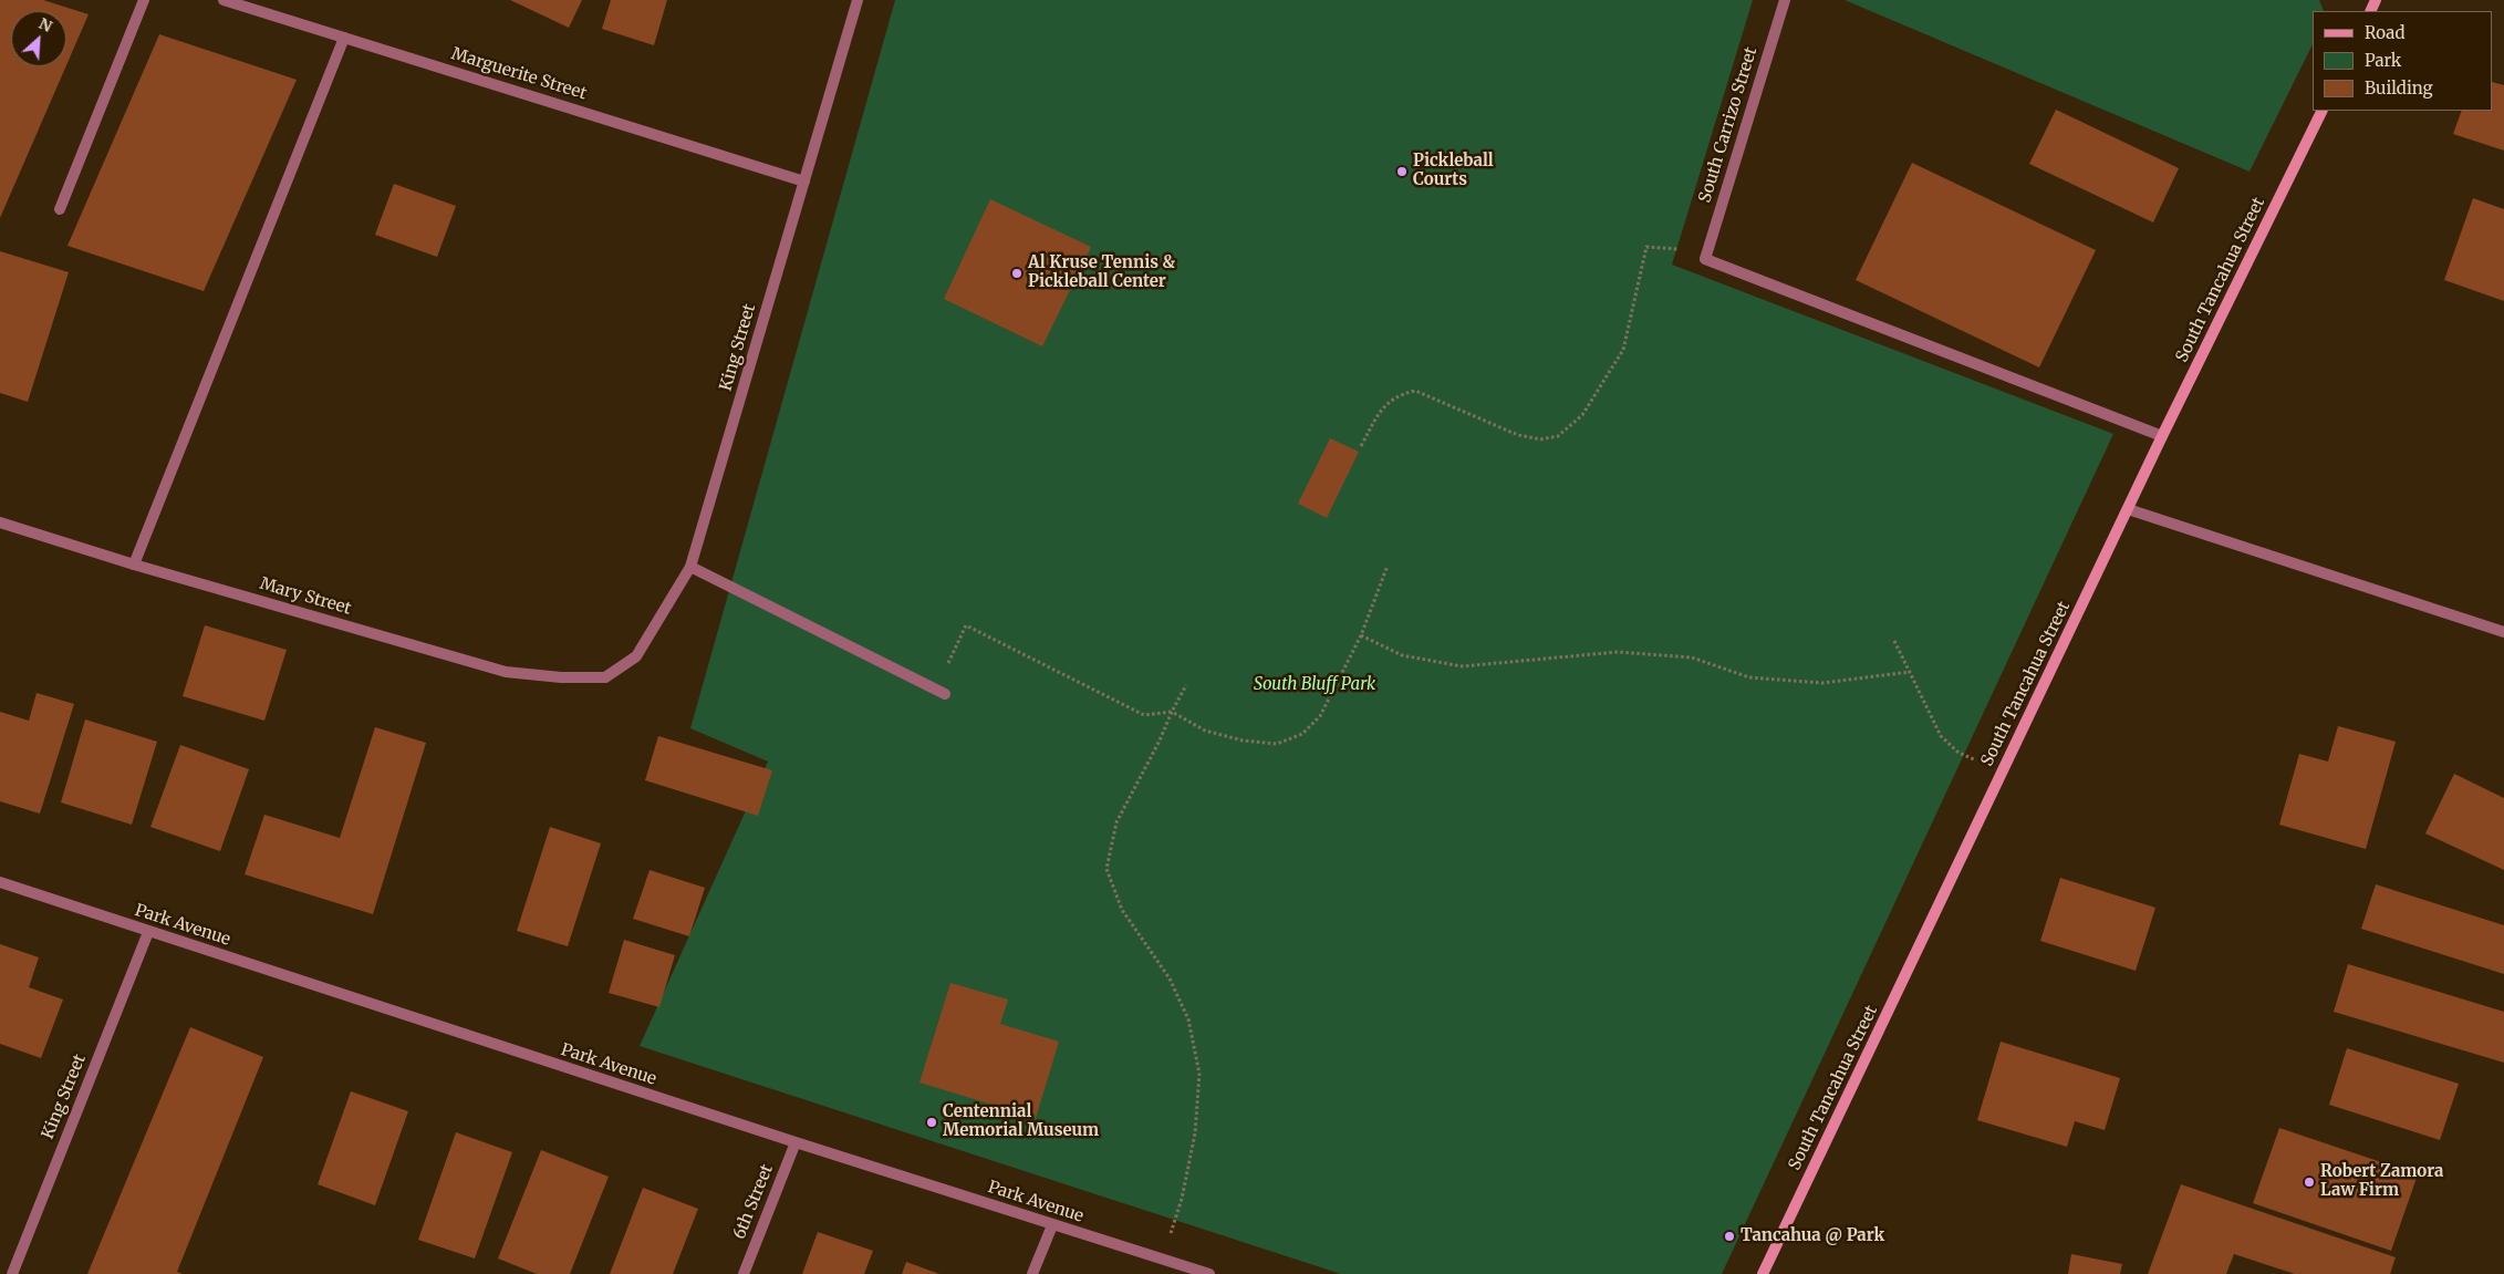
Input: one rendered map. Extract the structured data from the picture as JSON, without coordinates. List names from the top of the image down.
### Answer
{
  "streets": {
    "main road": ["South Tancahua Street"],
    "street": [
      "Marguerite Street",
      "South Carrizo Street",
      "King Street",
      "Mary Street",
      "Park Avenue",
      "6th Street"
    ]
  },
  "crossings": [
    ["Marguerite Street", "King Street"],
    ["King Street", "Mary Street"],
    ["King Street", "Park Avenue"],
    ["Park Avenue", "6th Street"]
  ],
  "parks": ["South Bluff Park"],
  "places": [
    "Pickleball Courts",
    "Al Kruse Tennis & Pickleball Center",
    "Centennial Memorial Museum",
    "Robert Zamora Law Firm",
    "Tancahua @ Park"
  ],
  "legend": ["Road", "Park", "Building"],
  "north": "top right"
}
